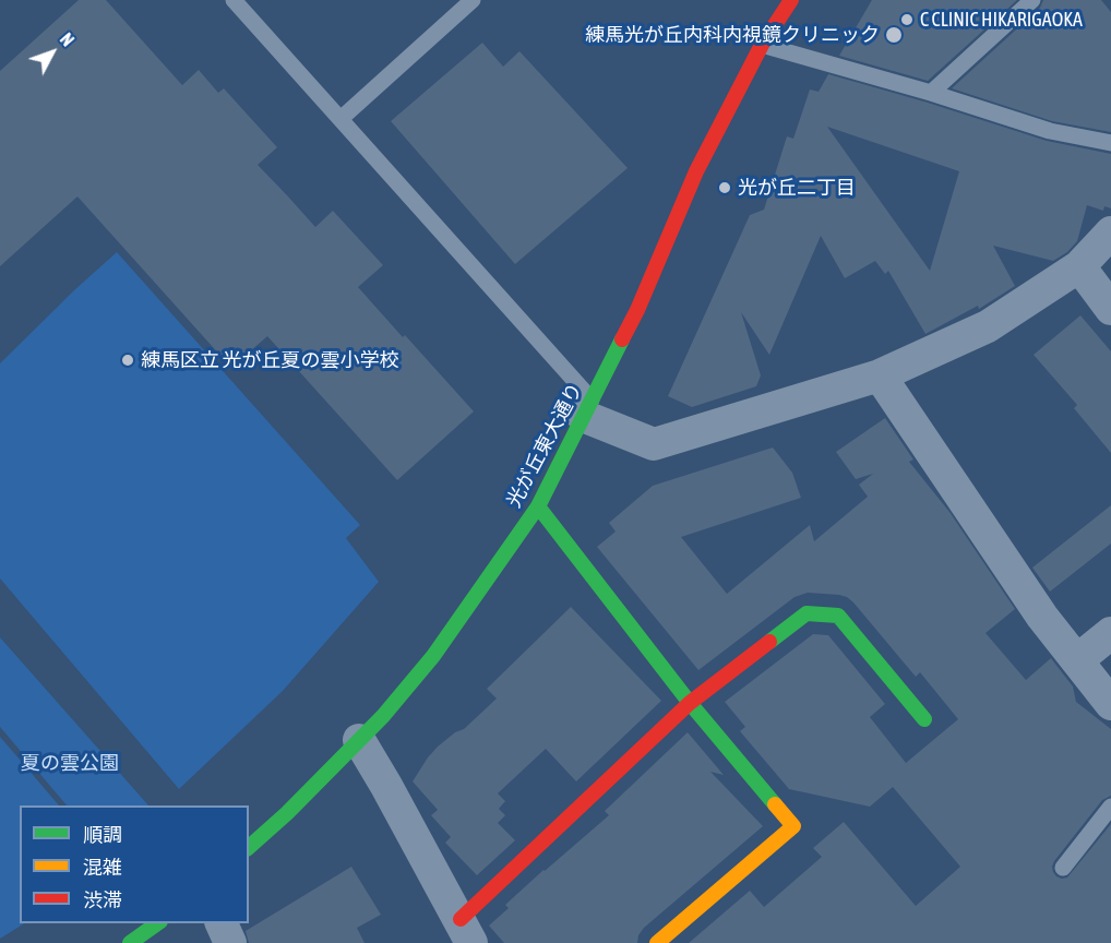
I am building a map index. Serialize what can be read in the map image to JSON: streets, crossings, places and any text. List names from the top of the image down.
{
  "streets": {
    "street": ["光が丘東大通り"]
  },
  "parks": ["夏の雲公園"],
  "places": [
    "C CLINIC HIKARIGAOKA",
    "練馬光が丘内科内視鏡クリニック",
    "光が丘二丁目",
    "練馬区立 光が丘夏の雲小学校"
  ],
  "legend": ["順調", "混雑", "渋滞"],
  "north": "top right"
}
